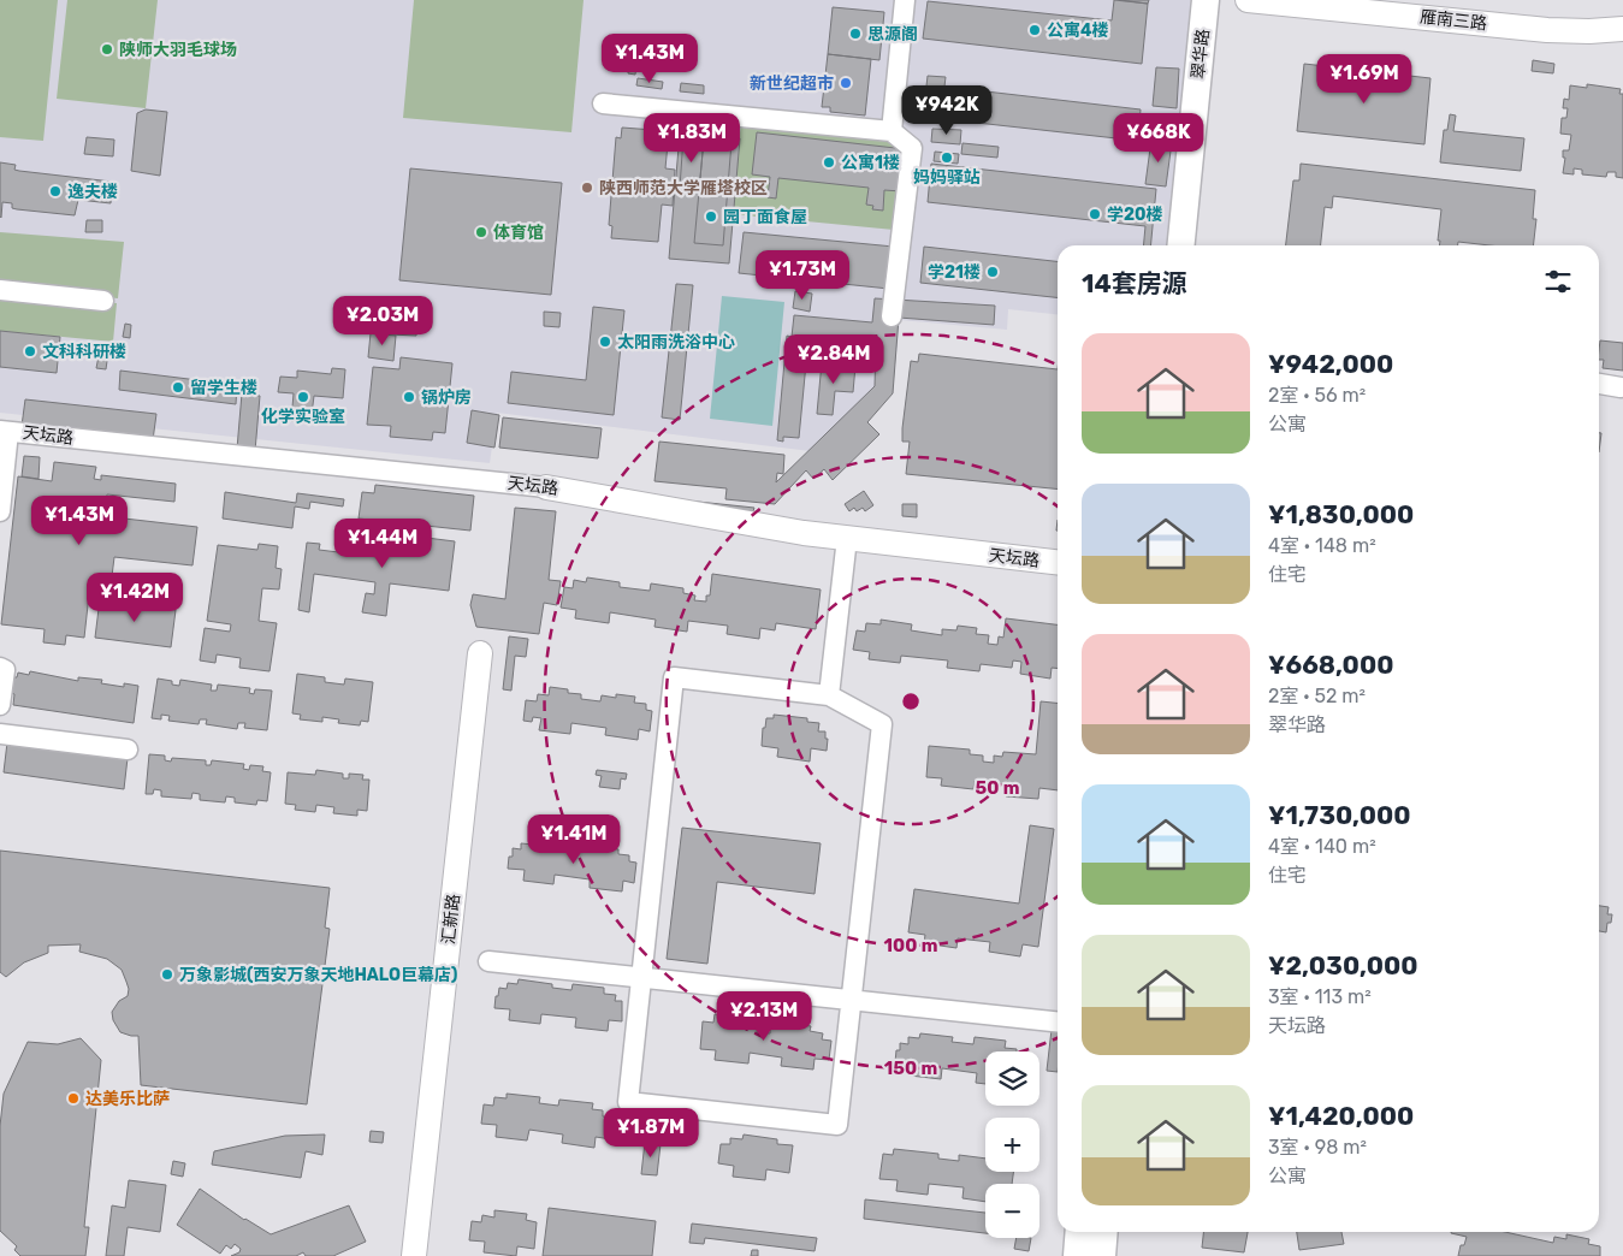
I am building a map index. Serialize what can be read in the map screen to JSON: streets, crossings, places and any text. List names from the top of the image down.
{
  "streets": {
    "main road": ["翠华路"],
    "street": ["雁南三路", "天坛路", "汇新路"]
  },
  "places": [
    "公寓4楼",
    "思源阁",
    "陕师大羽毛球场",
    "新世纪超市",
    "妈妈驿站",
    "公寓1楼",
    "陕西师范大学雁塔校区",
    "逸夫楼",
    "学20楼",
    "园丁面食屋",
    "体育馆",
    "学21楼",
    "太阳雨洗浴中心",
    "文科科研楼",
    "留学生楼",
    "化学实验室",
    "锅炉房",
    "万象影城(西安万象天地HALO巨幕店)",
    "达美乐比萨"
  ],
  "page": {
    "price": [
      "¥1.43M",
      "¥1.69M",
      "¥942K",
      "¥1.83M",
      "¥668K",
      "¥1.73M",
      "¥2.03M",
      "¥2.84M",
      "¥1.43M",
      "¥1.44M",
      "¥1.42M",
      "¥1.41M",
      "¥2.13M",
      "¥1.87M"
    ],
    "heading": "14套房源",
    "list": [
      {
        "name": "¥942,000",
        "note": "2室 · 56 m² · 公寓"
      },
      {
        "name": "¥1,830,000",
        "note": "4室 · 148 m² · 住宅"
      },
      {
        "name": "¥668,000",
        "note": "2室 · 52 m² · 翠华路"
      },
      {
        "name": "¥1,730,000",
        "note": "4室 · 140 m² · 住宅"
      },
      {
        "name": "¥2,030,000",
        "note": "3室 · 113 m² · 天坛路"
      },
      {
        "name": "¥1,420,000",
        "note": "3室 · 98 m² · 公寓"
      }
    ],
    "map_buttons": ["+", "−"]
  },
  "rings": ["50 m", "100 m", "150 m"]
}
